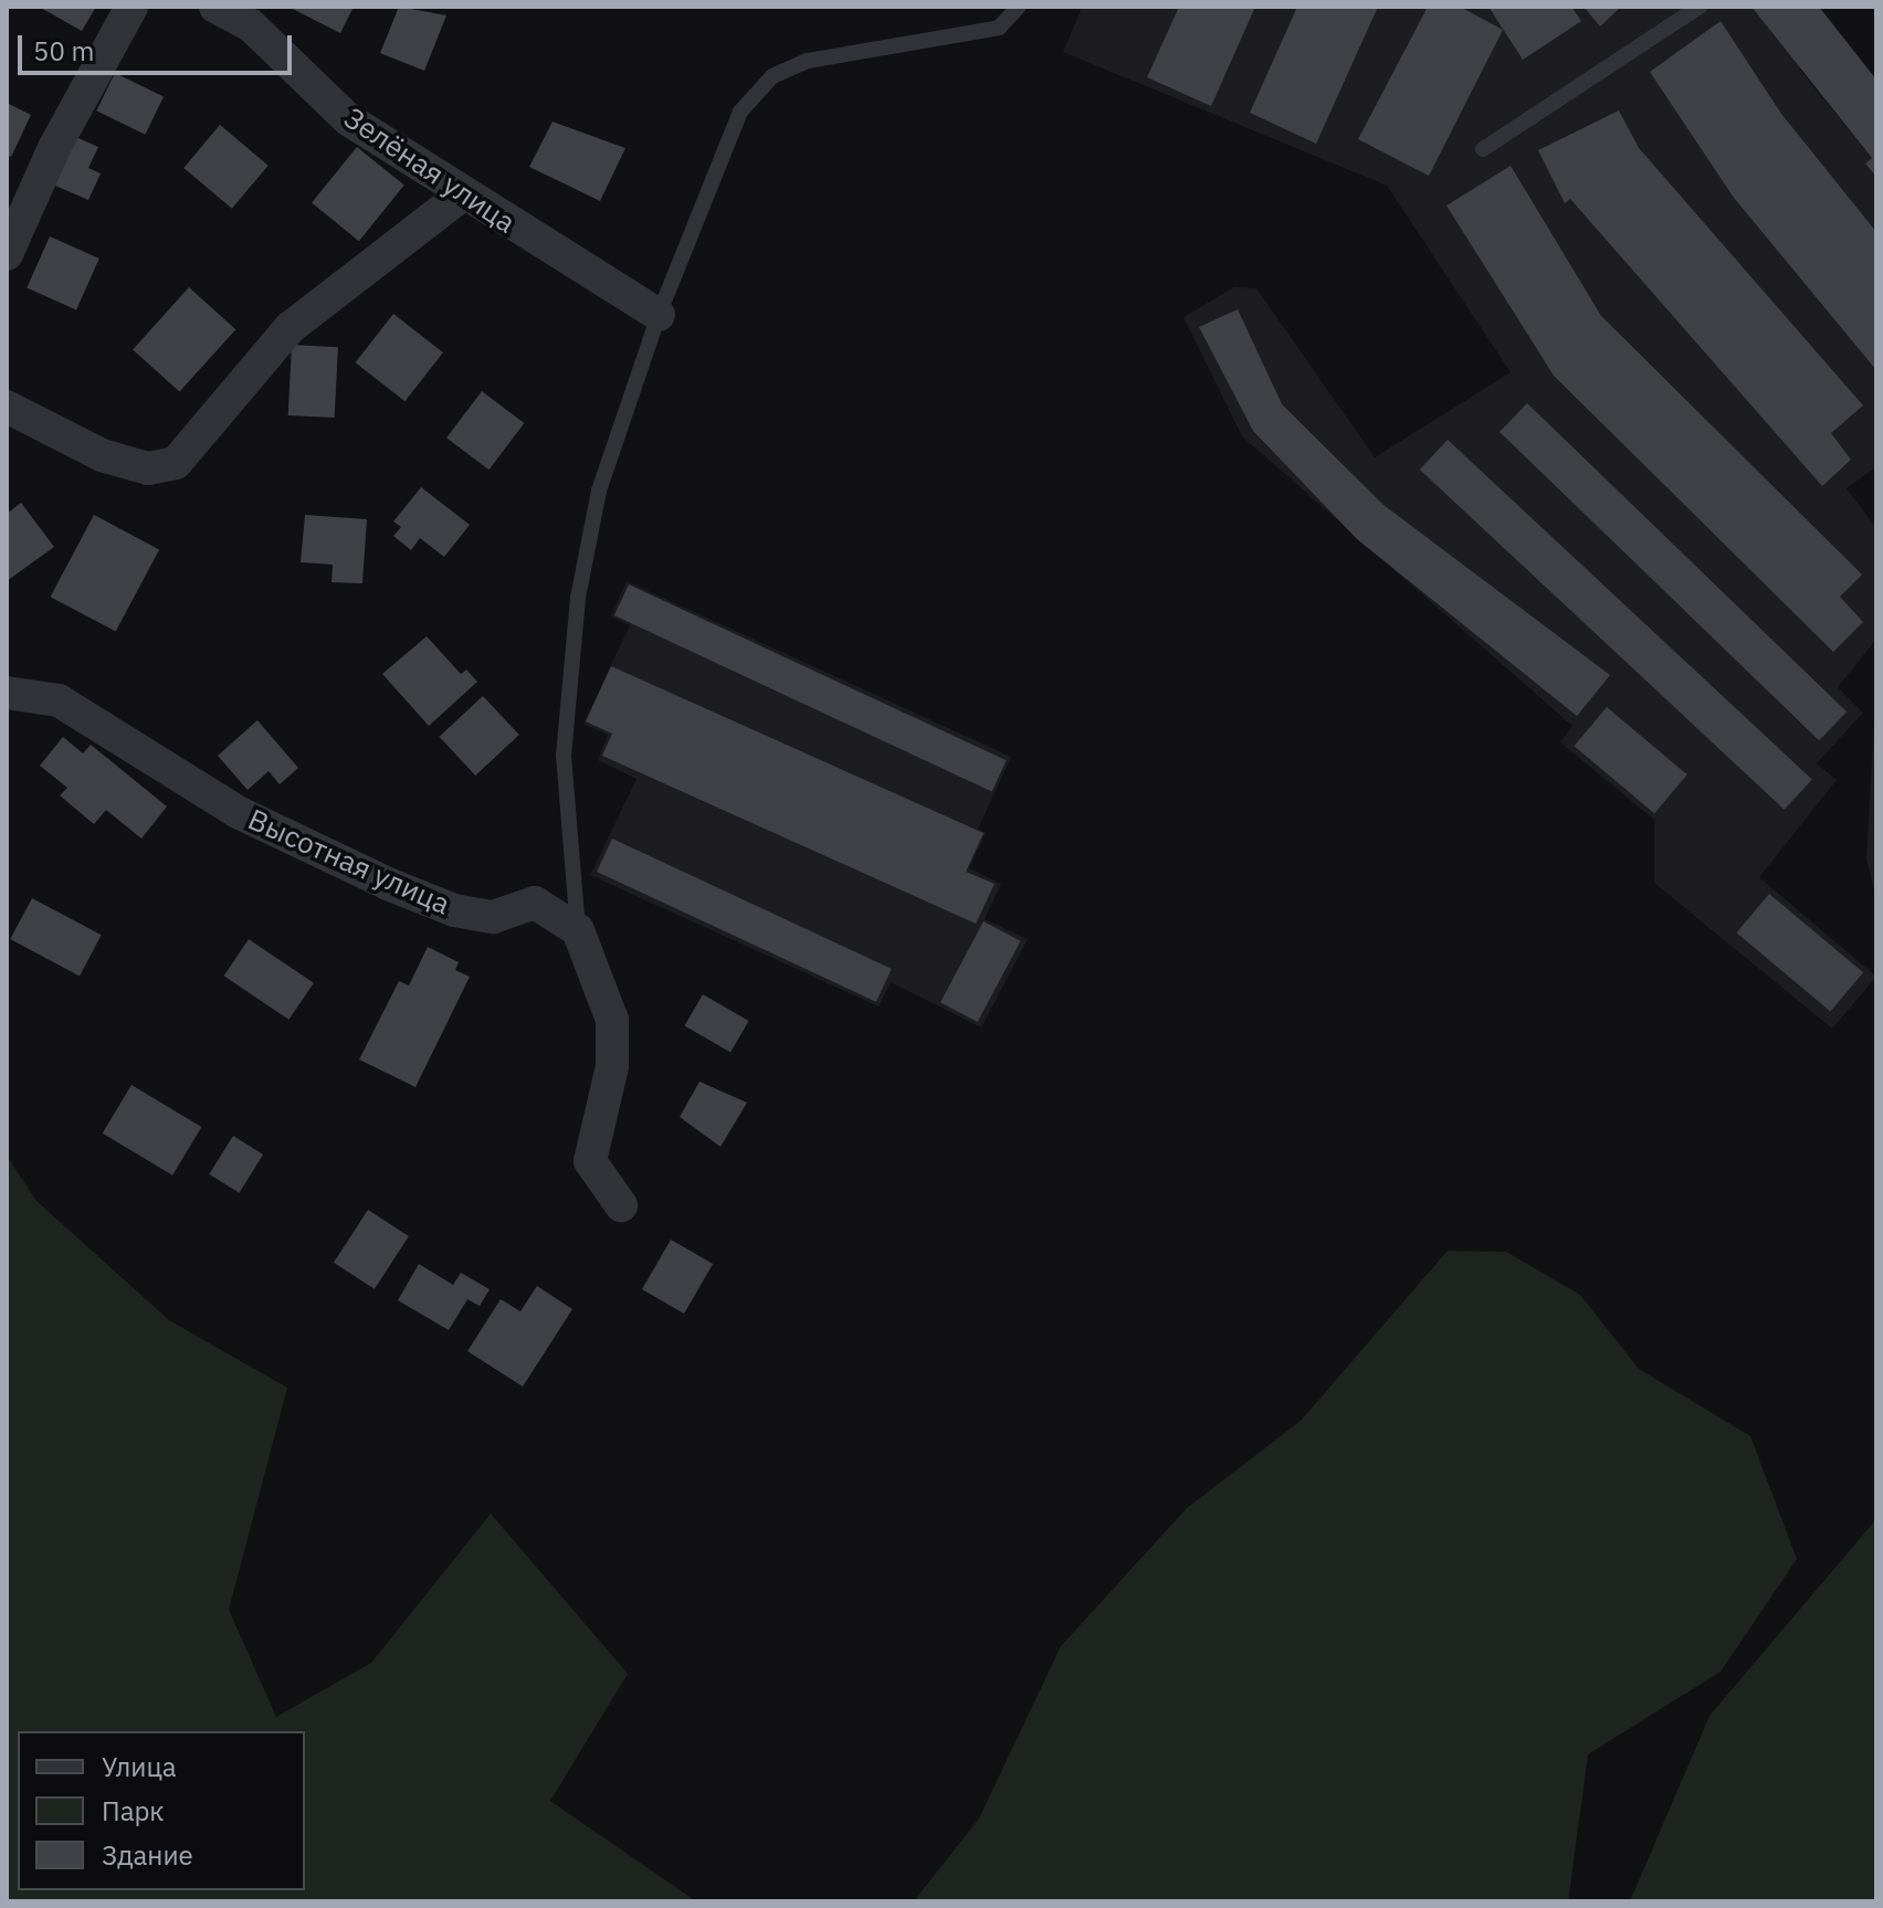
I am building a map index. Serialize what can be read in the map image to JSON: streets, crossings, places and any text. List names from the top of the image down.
{
  "streets": {
    "street": ["Зелёная улица", "Высотная улица"]
  },
  "legend": ["Улица", "Парк", "Здание"],
  "scale_bar": "50 m"
}
